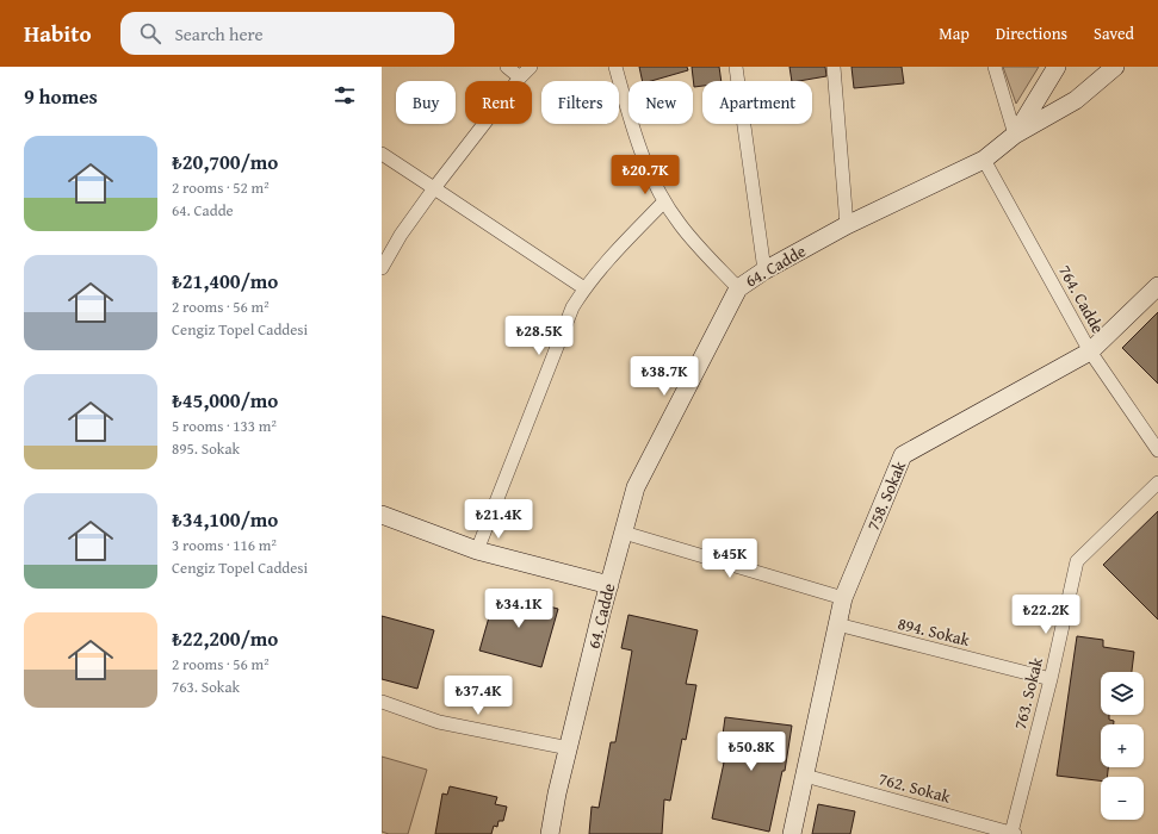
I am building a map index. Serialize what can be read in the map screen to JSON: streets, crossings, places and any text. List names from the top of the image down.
{
  "streets": {
    "main road": ["64. Cadde", "758. Sokak"],
    "street": [
      "764. Cadde",
      "894. Sokak",
      "763. Sokak",
      "762. Sokak"
    ]
  },
  "crossings": [
    ["64. Cadde", "764. Cadde"],
    ["764. Cadde", "758. Sokak"],
    ["758. Sokak", "894. Sokak"],
    ["758. Sokak", "762. Sokak"],
    ["894. Sokak", "763. Sokak"],
    ["763. Sokak", "762. Sokak"]
  ],
  "page": {
    "header": "Habito",
    "search": "Search here",
    "nav": ["Map", "Directions", "Saved"],
    "heading": "9 homes",
    "chip": [
      "Buy",
      "Rent",
      "Filters",
      "New",
      "Apartment"
    ],
    "list": [
      {
        "name": "₺20,700/mo",
        "note": "2 rooms · 52 m² · 64. Cadde"
      },
      {
        "name": "₺21,400/mo",
        "note": "2 rooms · 56 m² · Cengiz Topel Caddesi"
      },
      {
        "name": "₺45,000/mo",
        "note": "5 rooms · 133 m² · 895. Sokak"
      },
      {
        "name": "₺34,100/mo",
        "note": "3 rooms · 116 m² · Cengiz Topel Caddesi"
      },
      {
        "name": "₺22,200/mo",
        "note": "2 rooms · 56 m² · 763. Sokak"
      }
    ],
    "price": [
      "₺20.7K",
      "₺28.5K",
      "₺38.7K",
      "₺21.4K",
      "₺45K",
      "₺34.1K",
      "₺22.2K",
      "₺37.4K",
      "₺50.8K"
    ],
    "map_buttons": ["+", "−"]
  }
}
